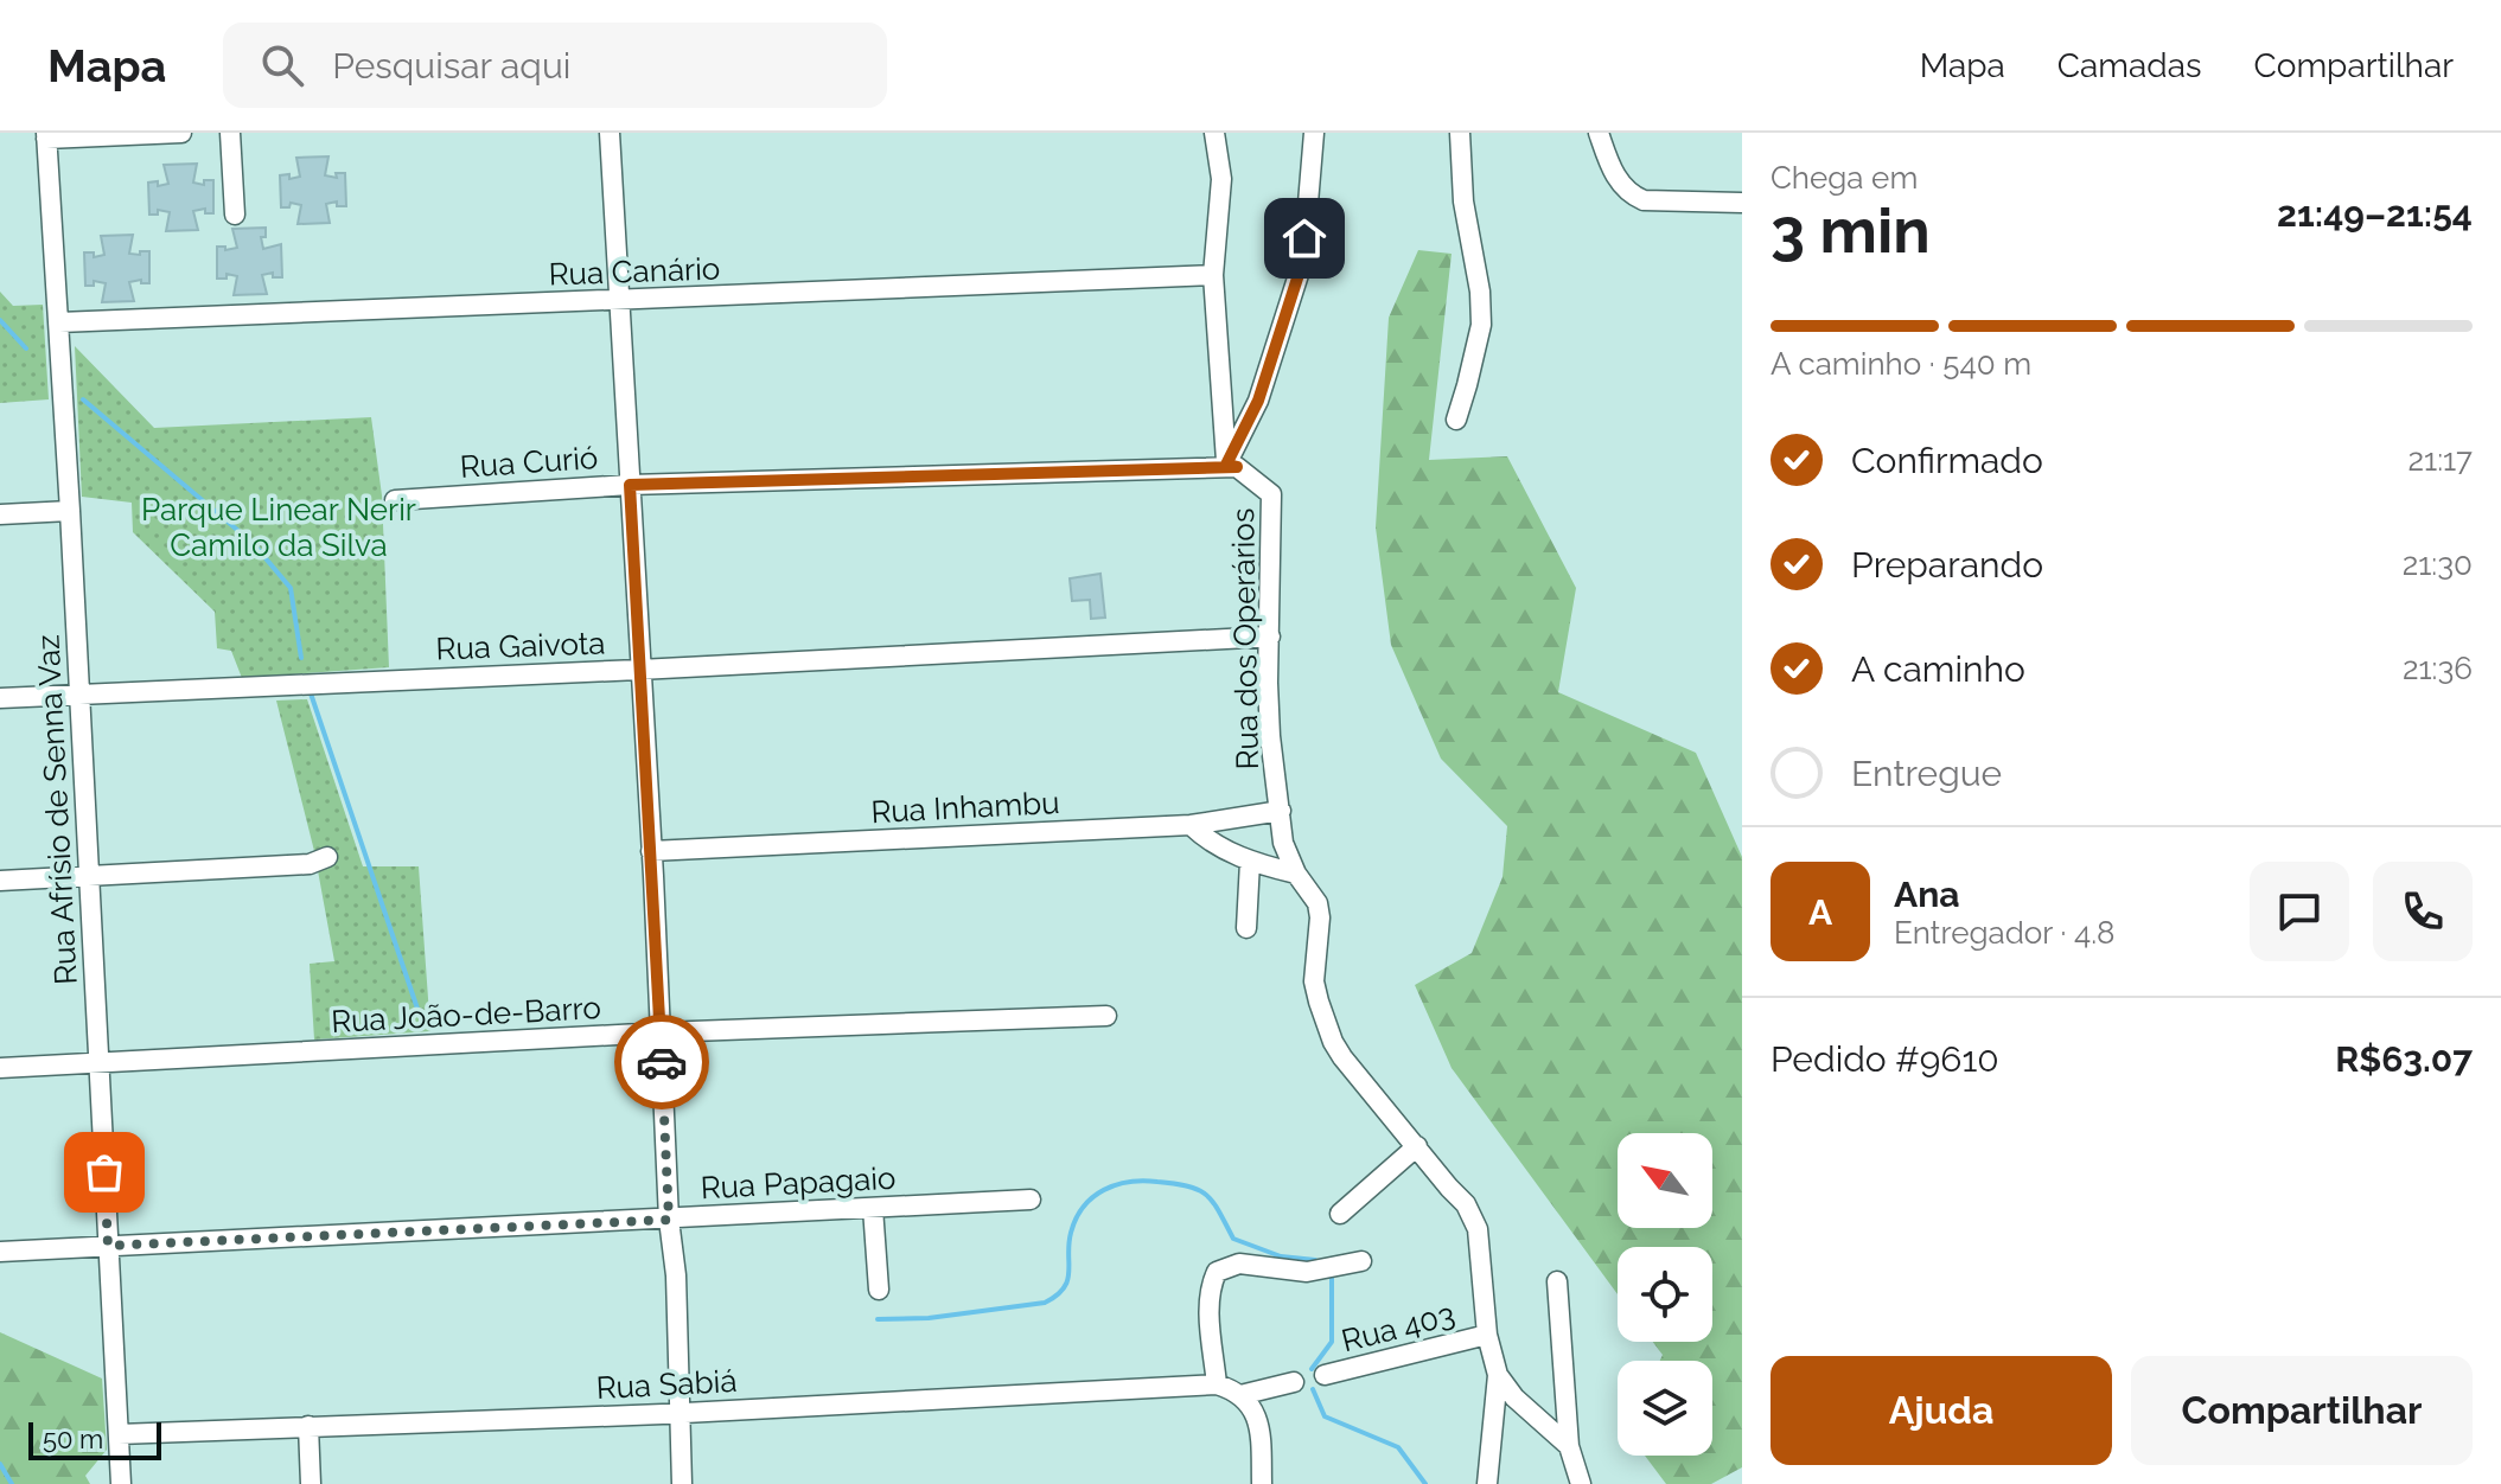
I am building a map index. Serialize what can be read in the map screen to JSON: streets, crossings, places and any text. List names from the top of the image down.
{
  "streets": {
    "street": [
      "Rua Canário",
      "Rua Curió",
      "Rua dos Operários",
      "Rua Gaivota",
      "Rua Inhambu",
      "Rua Afrísio de Senna Vaz",
      "Rua João-de-Barro",
      "Rua Papagaio",
      "Rua 403",
      "Rua Sabiá"
    ]
  },
  "crossings": [
    ["Rua Canário", "Rua Afrísio de Senna Vaz"],
    ["Rua Curió", "Rua dos Operários"],
    ["Rua dos Operários", "Rua Gaivota"],
    ["Rua dos Operários", "Rua Inhambu"],
    ["Rua dos Operários", "Rua 403"],
    ["Rua Gaivota", "Rua Afrísio de Senna Vaz"],
    ["Rua Afrísio de Senna Vaz", "Rua João-de-Barro"],
    ["Rua Afrísio de Senna Vaz", "Rua Papagaio"],
    ["Rua Afrísio de Senna Vaz", "Rua Sabiá"]
  ],
  "parks": ["Parque Linear Nerir Camilo da Silva"],
  "scale_bar": "50 m",
  "north": "top left",
  "page": {
    "header": "Mapa",
    "search": "Pesquisar aqui",
    "nav": ["Mapa", "Camadas", "Compartilhar"],
    "heading": ["3 min", "Chega em", "21:49–21:54"],
    "panel": [
      "Ana",
      "Entregador · 4.8",
      "Pedido #9610",
      "R$63.07"
    ],
    "bar": "A caminho · 540 m",
    "list": [
      ["Confirmado", "21:17"],
      ["Preparando", "21:30"],
      ["A caminho", "21:36"],
      "Entregue"
    ],
    "round": "A",
    "buttons": ["Ajuda", "Compartilhar"],
    "scale": "50 m"
  }
}
